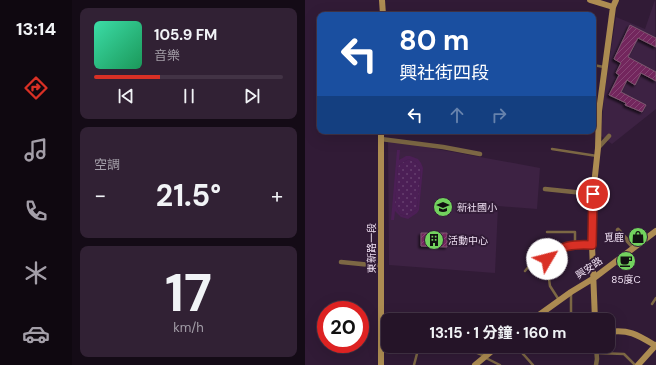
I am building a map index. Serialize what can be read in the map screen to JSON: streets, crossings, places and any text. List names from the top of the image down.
{
  "streets": {
    "street": ["東新路一段", "興安路"]
  },
  "places": {
    "school or university": ["新社國小"],
    "shop": ["覓鹿"],
    "building": ["活動中心"],
    "cafe": ["85度C"]
  },
  "page": {
    "tabs": "13:14",
    "turn": ["80 m", "興社街四段"],
    "song": ["105.9 FM", "音樂"],
    "tile": [
      "空調",
      ["17", "km/h"]
    ],
    "heat": ["−", "21.5°", "+"],
    "limit": "20",
    "trip": "13:15 · 1 分鐘 · 160 m"
  }
}
